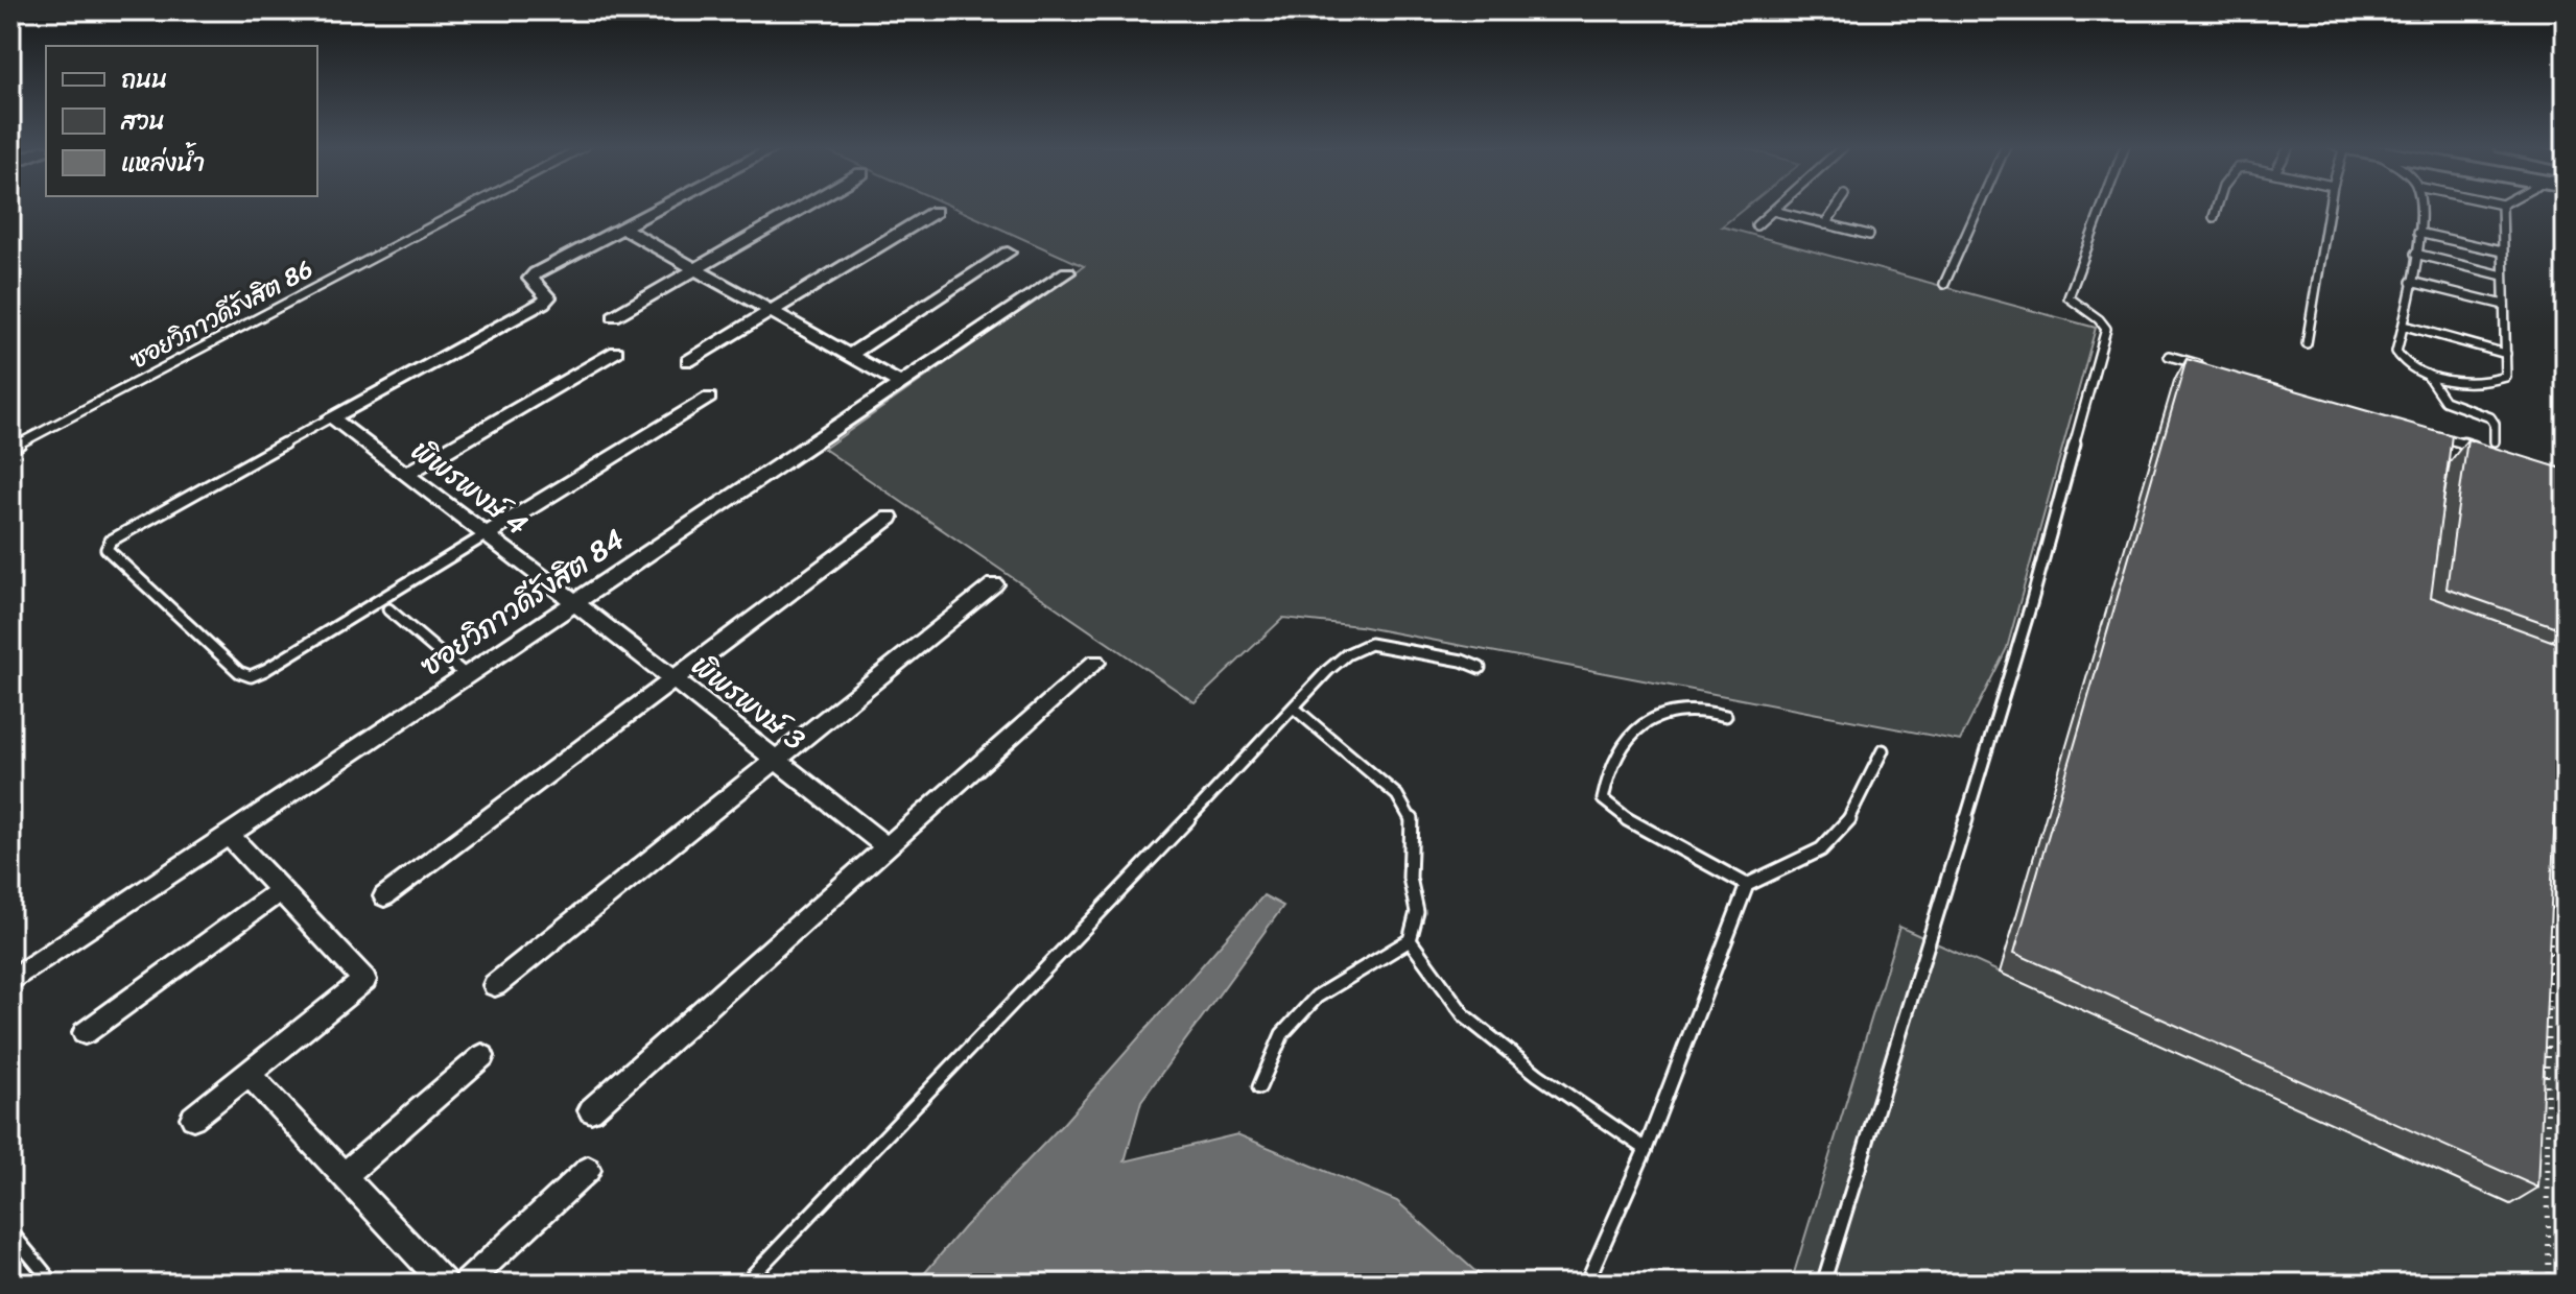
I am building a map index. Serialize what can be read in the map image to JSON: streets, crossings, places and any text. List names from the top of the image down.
{
  "streets": {
    "street": ["พิพรพงษ์ 4", "ซอยวิภาวดีรังสิต 84", "พิพรพงษ์ 3"],
    "lane": ["ซอยวิภาวดีรังสิต 86"]
  },
  "crossings": [
    ["พิพรพงษ์ 4", "ซอยวิภาวดีรังสิต 84"],
    ["พิพรพงษ์ 4", "พิพรพงษ์ 3"],
    ["ซอยวิภาวดีรังสิต 84", "พิพรพงษ์ 3"]
  ],
  "legend": ["ถนน", "สวน", "แหล่งน้ำ"]
}
